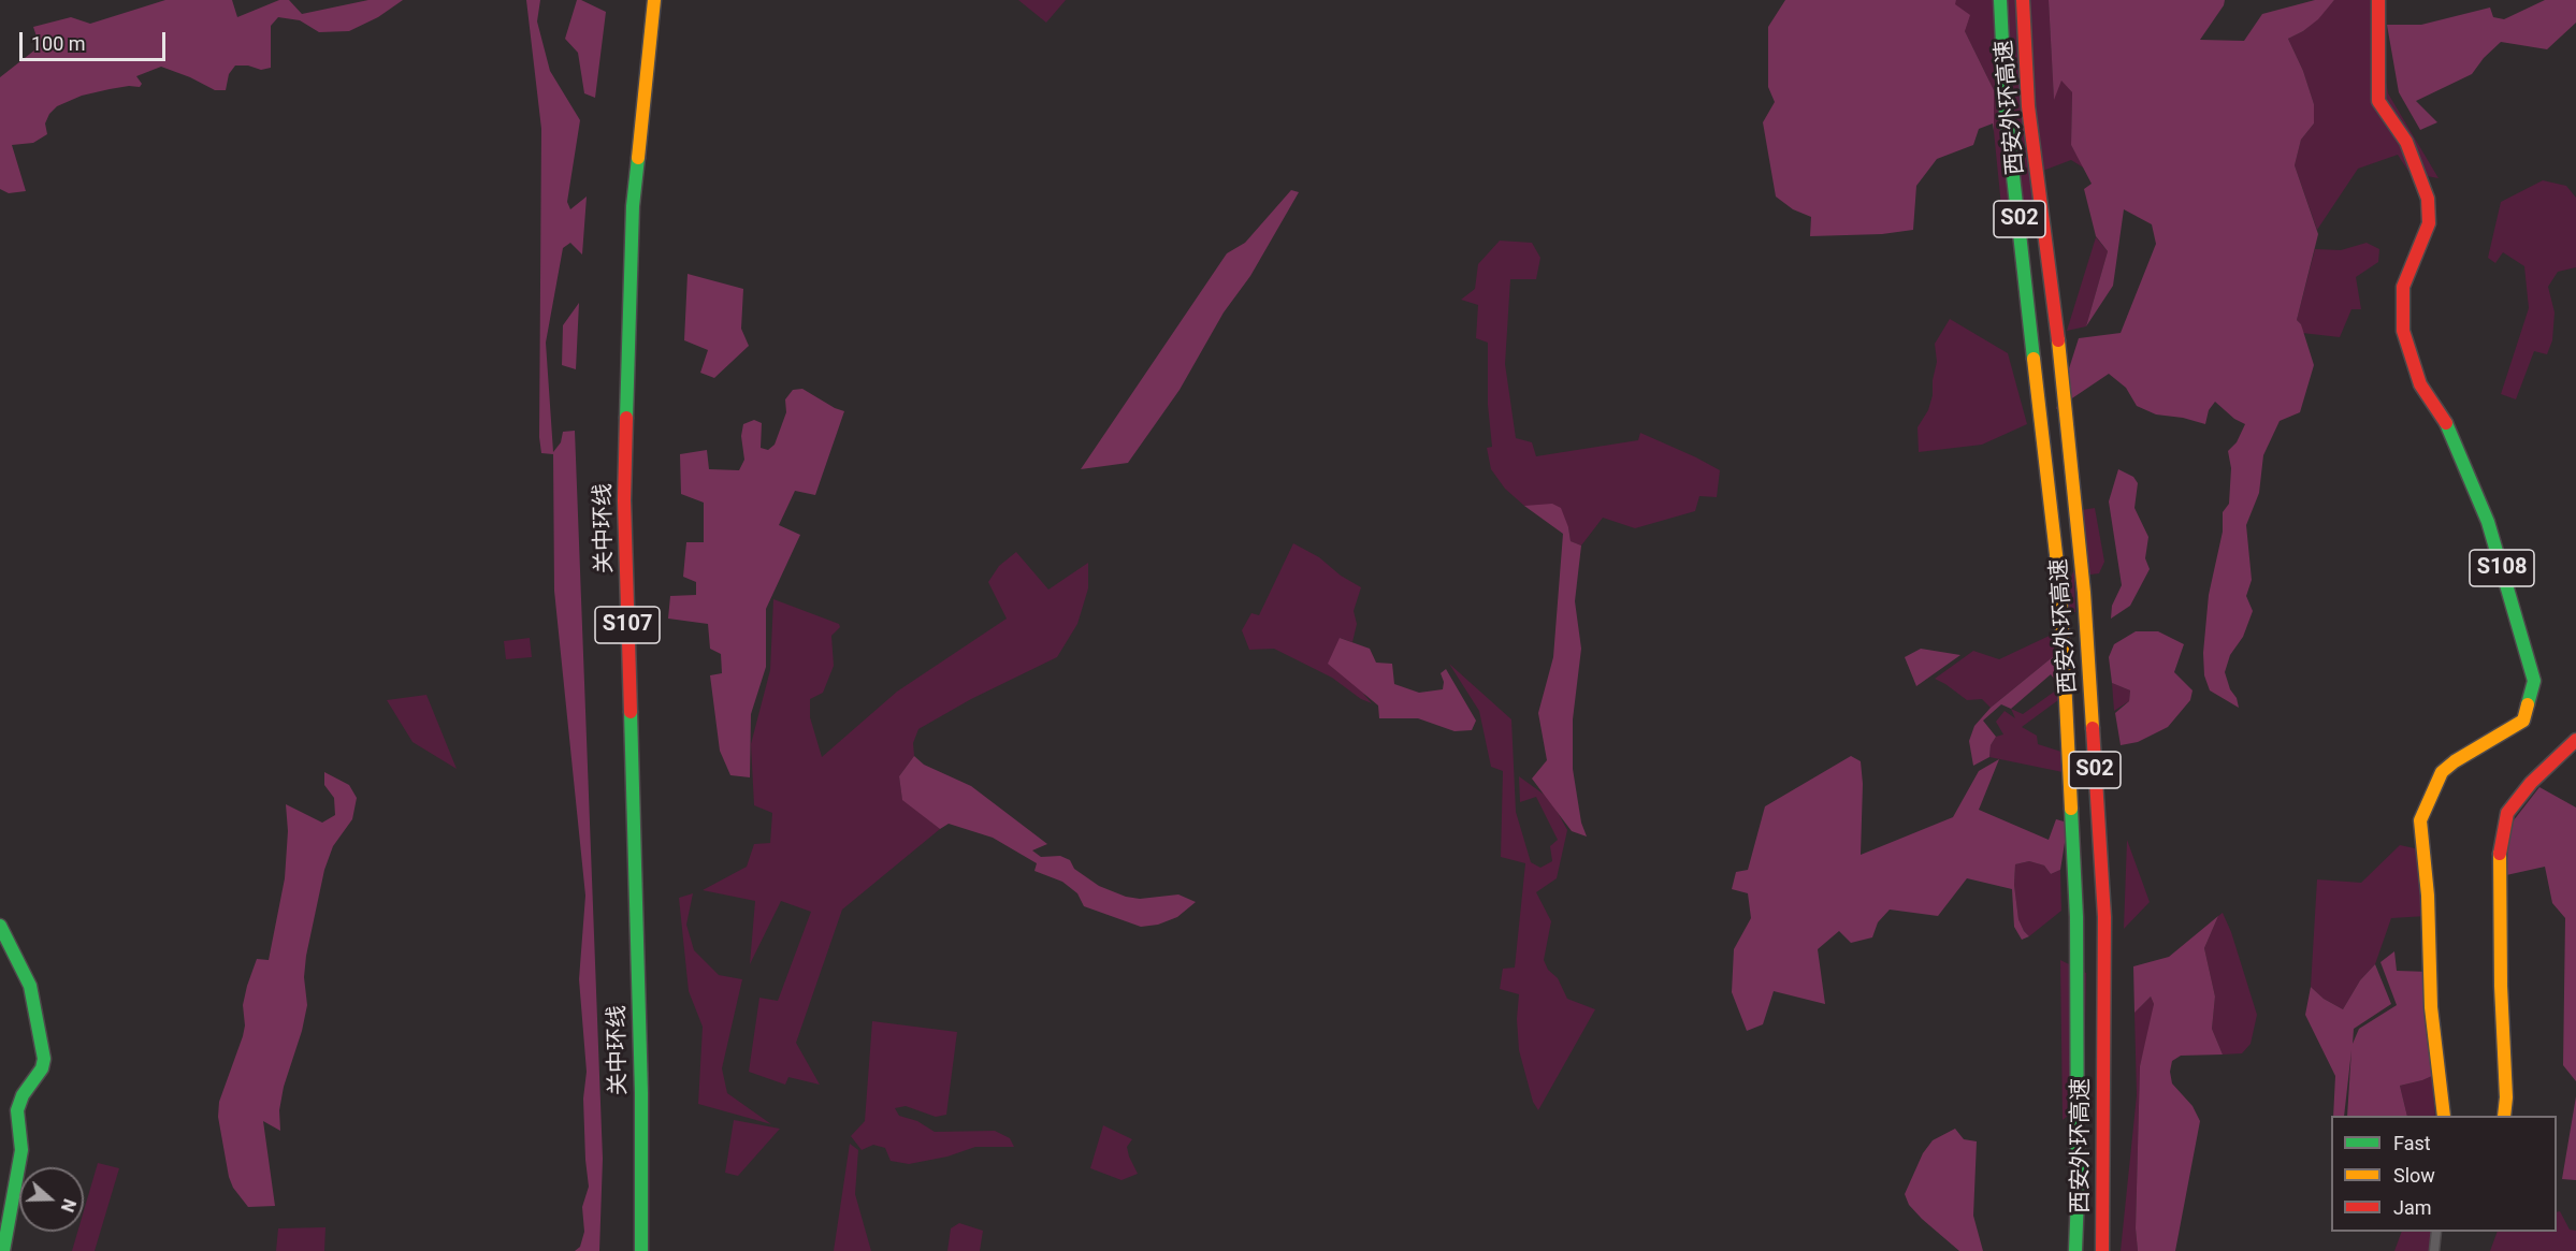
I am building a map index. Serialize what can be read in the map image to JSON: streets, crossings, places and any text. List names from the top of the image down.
{
  "streets": {
    "main road": [
      "西安外环高速",
      "S02",
      "关中环线",
      "S108",
      "S107"
    ]
  },
  "legend": ["Fast", "Slow", "Jam"],
  "scale_bar": "100 m",
  "north": "right"
}
